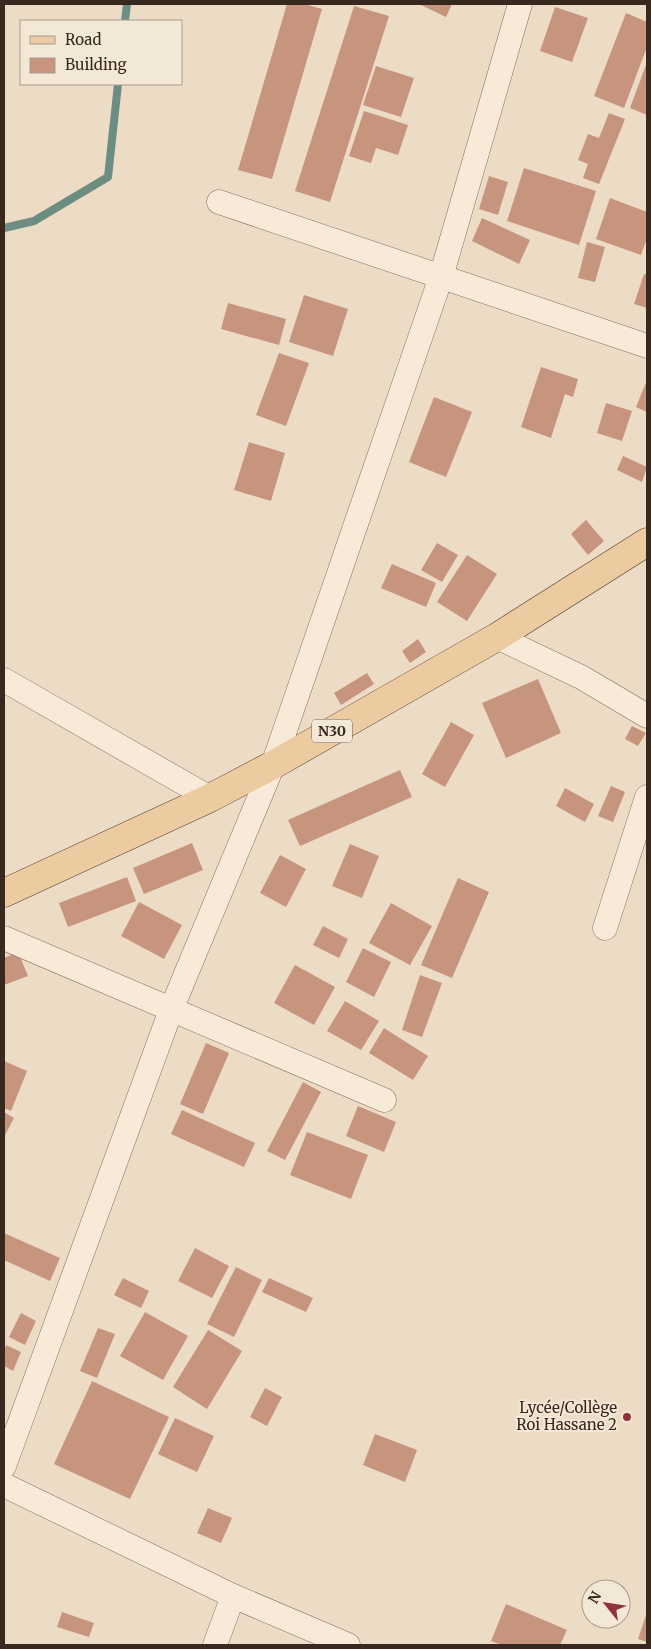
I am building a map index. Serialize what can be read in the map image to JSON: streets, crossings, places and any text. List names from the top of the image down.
{
  "streets": {
    "main road": ["N30"]
  },
  "places": ["Lycée/Collège Roi Hassane 2"],
  "legend": ["Road", "Building"],
  "north": "top left"
}
